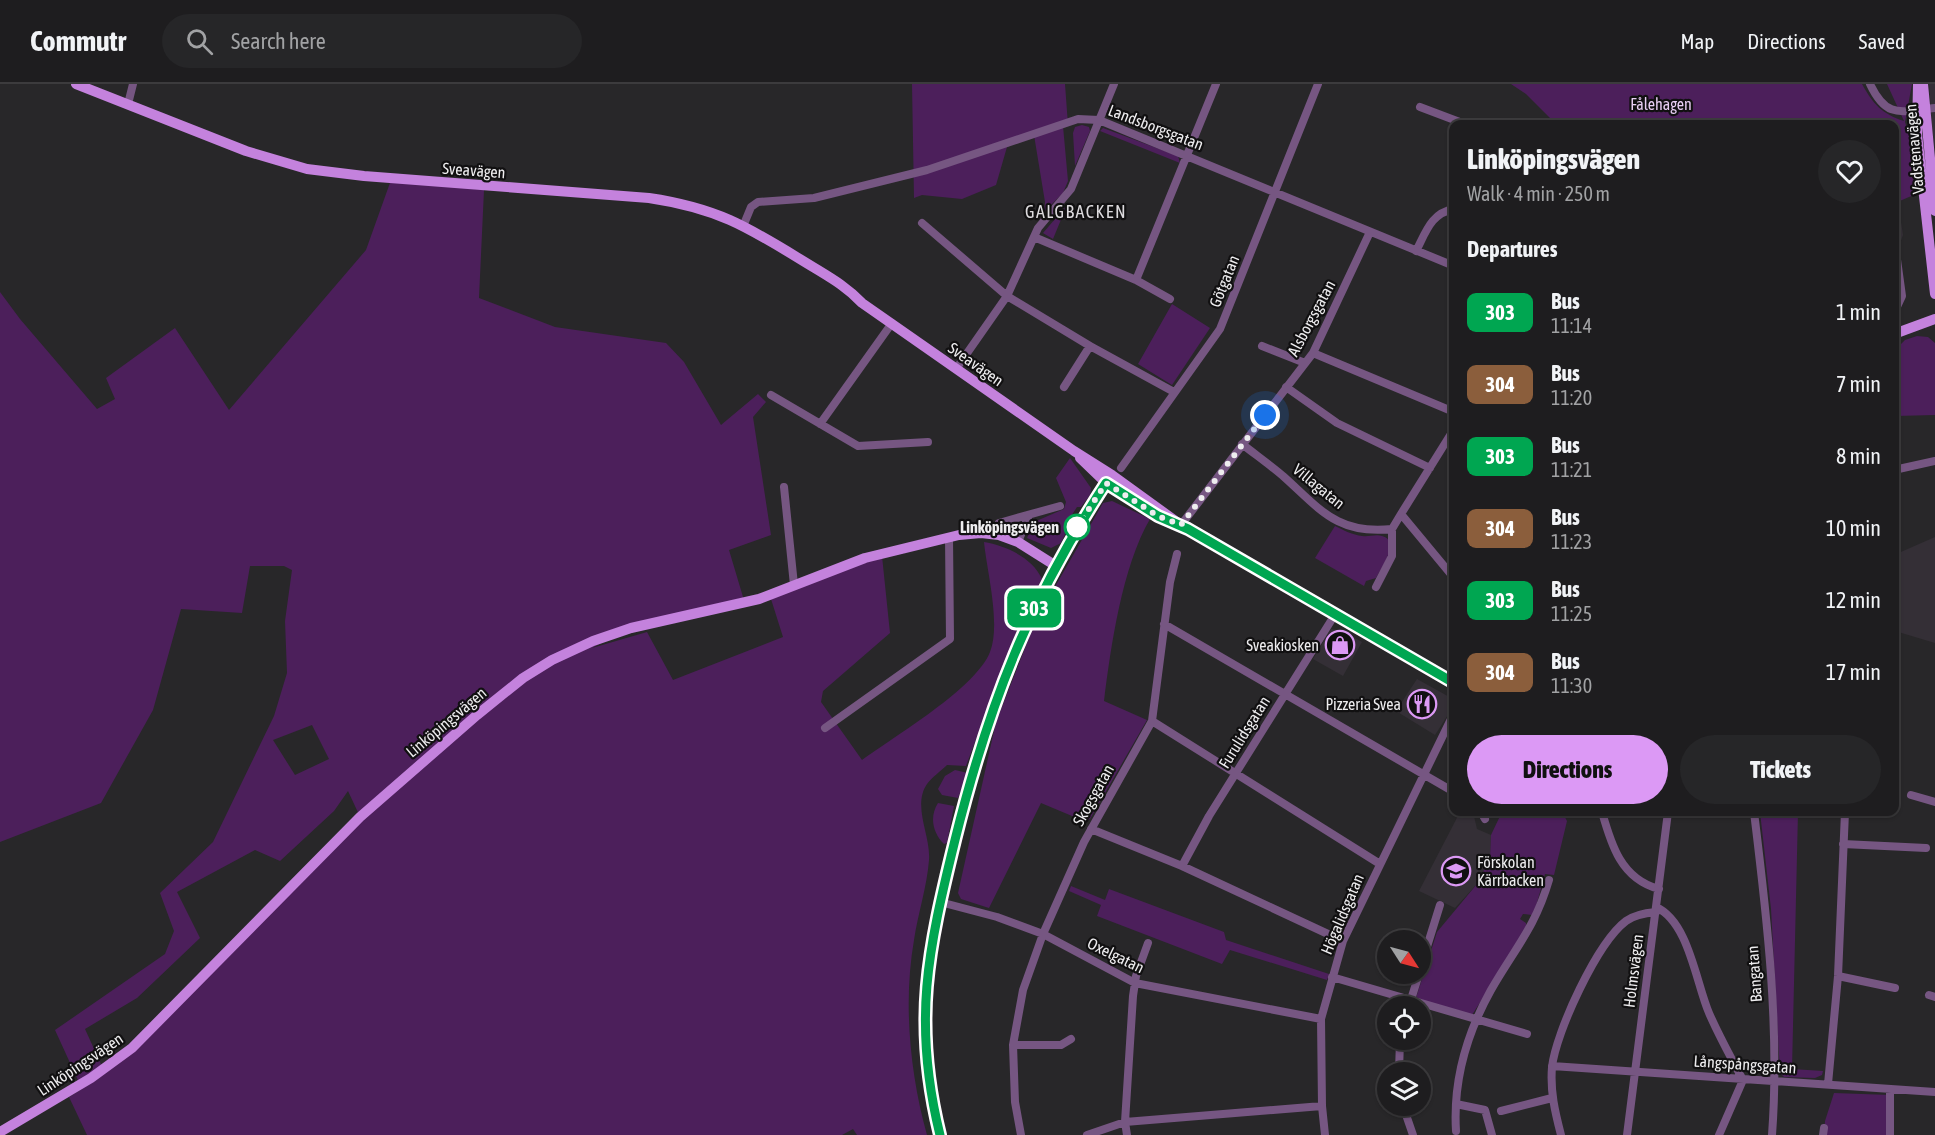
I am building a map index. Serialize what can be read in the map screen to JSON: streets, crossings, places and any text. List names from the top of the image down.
{
  "streets": {
    "main road": ["Vadstenavägen", "Sveavägen", "Linköpingsvägen"],
    "street": [
      "Landsborgsgatan",
      "Götgatan",
      "Alsborgsgatan",
      "Villagatan",
      "Furulidsgatan",
      "Skogsgatan",
      "Högalidsgatan",
      "Oxelgatan",
      "Holmsvägen",
      "Bangatan",
      "Långspångsgatan"
    ]
  },
  "crossings": [
    ["Landsborgsgatan", "Sveavägen"],
    ["Landsborgsgatan", "Götgatan"],
    ["Landsborgsgatan", "Alsborgsgatan"],
    ["Sveavägen", "Götgatan"],
    ["Sveavägen", "Alsborgsgatan"],
    ["Sveavägen", "Furulidsgatan"],
    ["Alsborgsgatan", "Villagatan"],
    ["Skogsgatan", "Oxelgatan"],
    ["Högalidsgatan", "Oxelgatan"],
    ["Holmsvägen", "Långspångsgatan"],
    ["Bangatan", "Långspångsgatan"]
  ],
  "districts": ["GALGBACKEN"],
  "parks": ["Fålehagen"],
  "places": {
    "other": ["Linköpingsvägen"],
    "shop": ["Sveakiosken"],
    "restaurant": ["Pizzeria Svea"],
    "school or university": ["Förskolan Kärrbacken"]
  },
  "lines": ["bus line 303"],
  "north": "bottom right",
  "page": {
    "header": "Commutr",
    "search": "Search here",
    "nav": ["Map", "Directions", "Saved"],
    "on_map": "303",
    "heading": [
      ["Linköpingsvägen", "Walk · 4 min · 250 m"],
      "Departures"
    ],
    "list": [
      {
        "mark": "303",
        "name": "Bus",
        "note": "11:14",
        "value": "1 min"
      },
      {
        "mark": "304",
        "name": "Bus",
        "note": "11:20",
        "value": "7 min"
      },
      {
        "mark": "303",
        "name": "Bus",
        "note": "11:21",
        "value": "8 min"
      },
      {
        "mark": "304",
        "name": "Bus",
        "note": "11:23",
        "value": "10 min"
      },
      {
        "mark": "303",
        "name": "Bus",
        "note": "11:25",
        "value": "12 min"
      },
      {
        "mark": "304",
        "name": "Bus",
        "note": "11:30",
        "value": "17 min"
      }
    ],
    "buttons": ["Directions", "Tickets"]
  }
}
